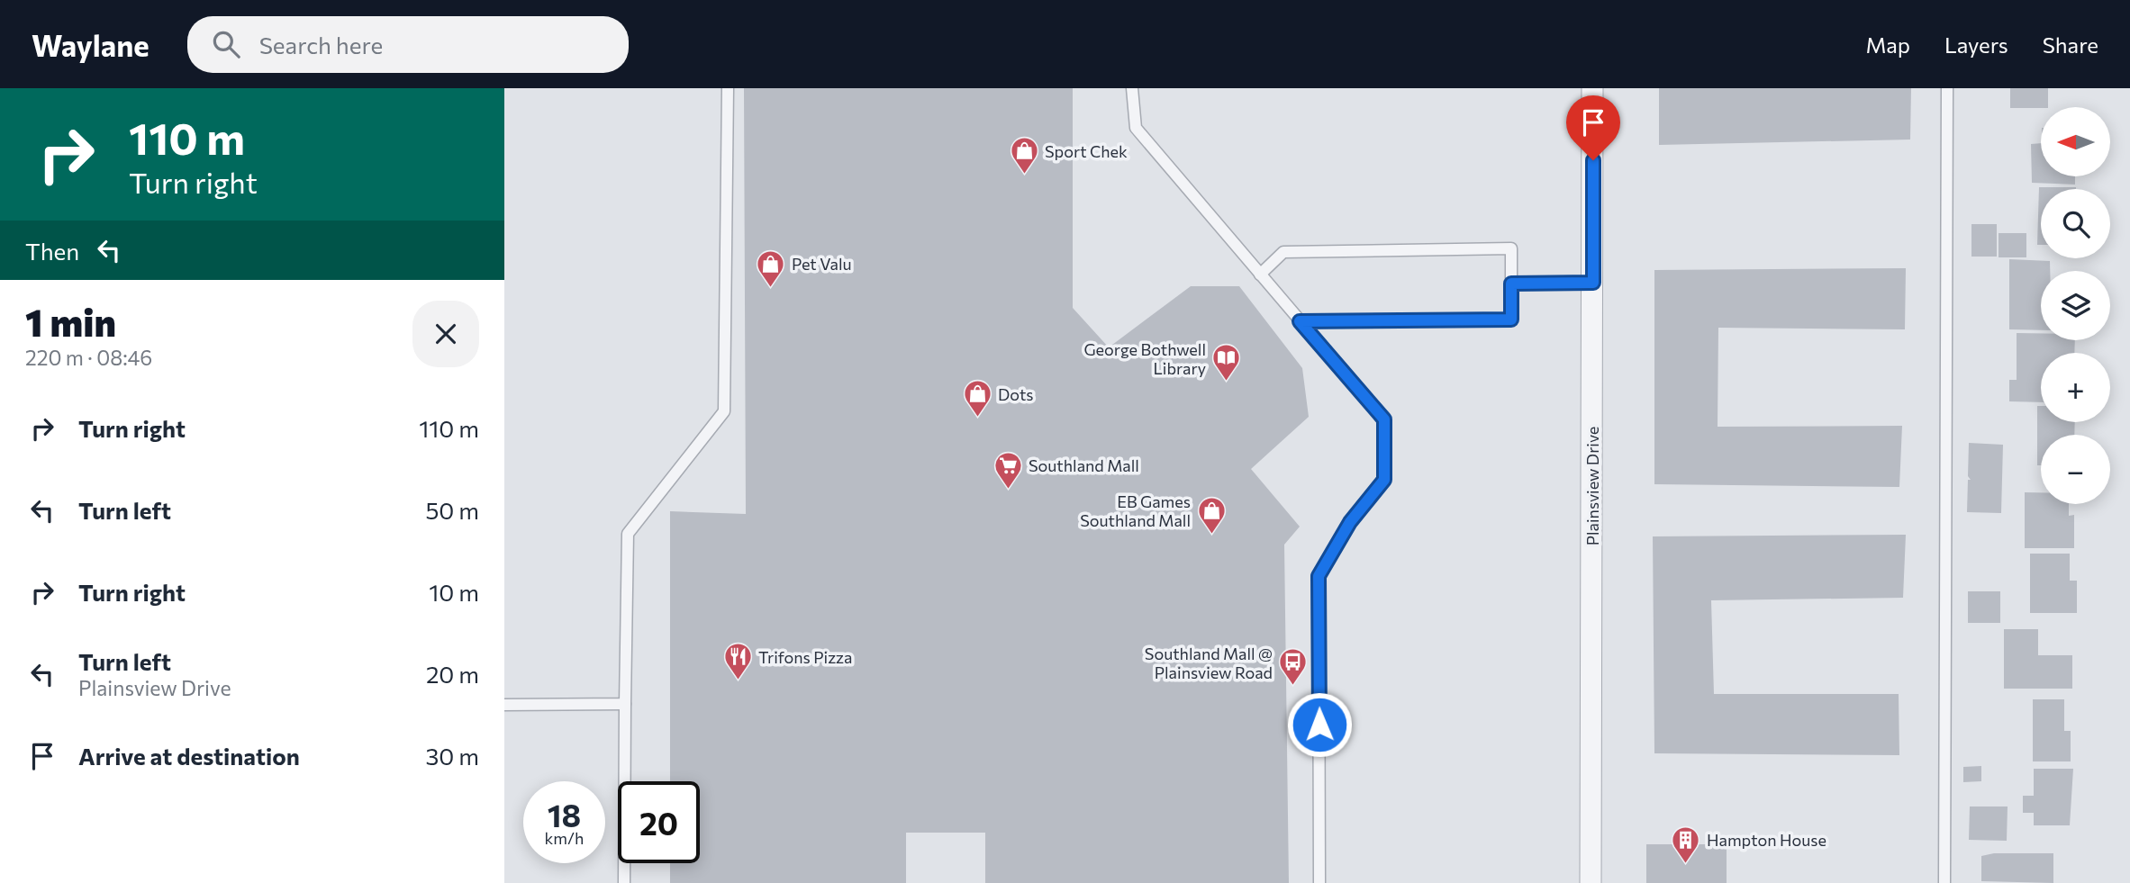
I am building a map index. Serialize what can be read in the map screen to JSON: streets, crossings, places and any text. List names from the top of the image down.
{
  "streets": {
    "street": ["Plainsview Drive"]
  },
  "places": {
    "shop": [
      "Sport Chek",
      "Pet Valu",
      "Dots",
      "EB Games Southland Mall"
    ],
    "library": ["George Bothwell Library"],
    "supermarket": ["Southland Mall"],
    "restaurant": ["Trifons Pizza"],
    "bus stop": ["Southland Mall @ Plainsview Road"],
    "building": ["Hampton House"]
  },
  "north": "left",
  "page": {
    "header": "Waylane",
    "search": "Search here",
    "nav": ["Map", "Layers", "Share"],
    "turn": ["110 m", "Turn right"],
    "map_buttons": ["+", "−"],
    "then": "Then",
    "heading": ["1 min", "220 m · 08:46"],
    "list": [
      {
        "name": "Turn right",
        "value": "110 m"
      },
      {
        "name": "Turn left",
        "value": "50 m"
      },
      {
        "name": "Turn right",
        "value": "10 m"
      },
      {
        "name": "Turn left",
        "note": "Plainsview Drive",
        "value": "20 m"
      },
      {
        "name": "Arrive at destination",
        "value": "30 m"
      }
    ],
    "speed": "18 km/h",
    "limit": "20"
  }
}
